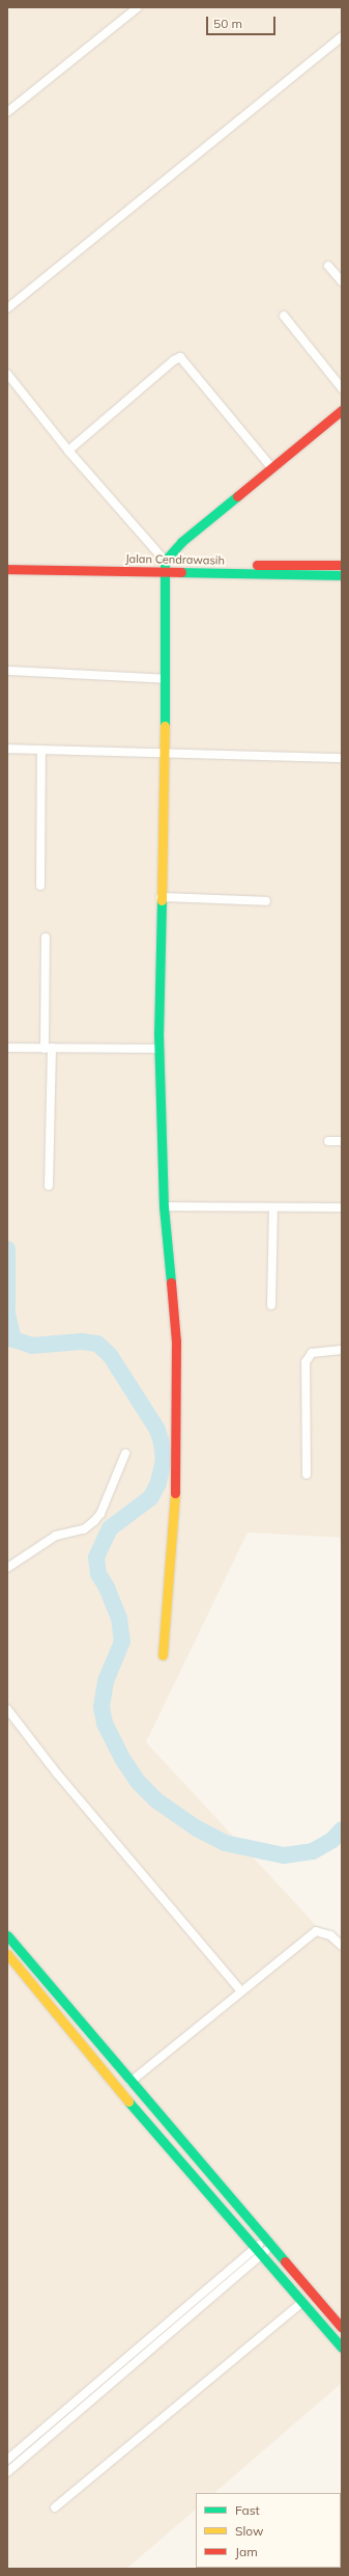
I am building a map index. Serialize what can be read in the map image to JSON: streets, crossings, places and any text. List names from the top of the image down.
{
  "streets": {
    "street": ["Jalan Cendrawasih"]
  },
  "legend": ["Fast", "Slow", "Jam"],
  "scale_bar": "50 m"
}
